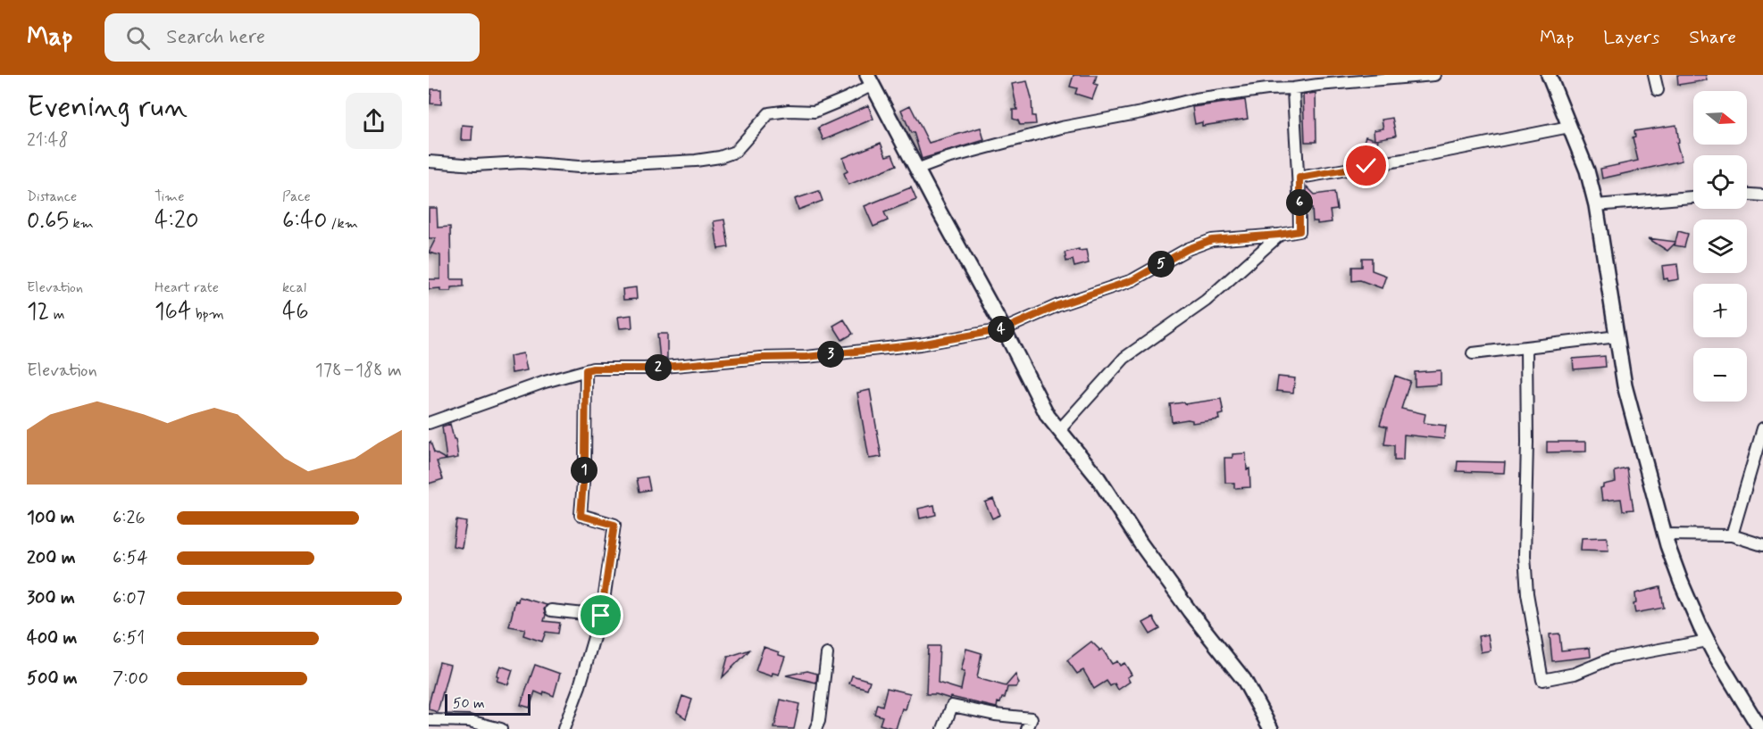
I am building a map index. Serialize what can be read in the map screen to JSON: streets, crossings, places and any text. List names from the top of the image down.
{
  "scale_bar": "50 m",
  "north": "right",
  "page": {
    "header": "Map",
    "search": "Search here",
    "nav": ["Map", "Layers", "Share"],
    "heading": ["Evening run", "21:48"],
    "map_buttons": ["+", "−"],
    "stats": [
      ["Distance", "0.65 km"],
      ["Time", "4:20"],
      ["Pace", "6:40 /km"],
      ["Elevation", "12 m"],
      ["Heart rate", "164 bpm"],
      ["kcal", "46"]
    ],
    "pins": [
      "6",
      "5",
      "4",
      "3",
      "2",
      "1"
    ],
    "chart": ["Elevation", "178–188 m"],
    "list": [
      {
        "name": "100 m",
        "note": "6:26"
      },
      {
        "name": "200 m",
        "note": "6:54"
      },
      {
        "name": "300 m",
        "note": "6:07"
      },
      {
        "name": "400 m",
        "note": "6:51"
      },
      {
        "name": "500 m",
        "note": "7:00"
      }
    ],
    "scale": "50 m"
  }
}
